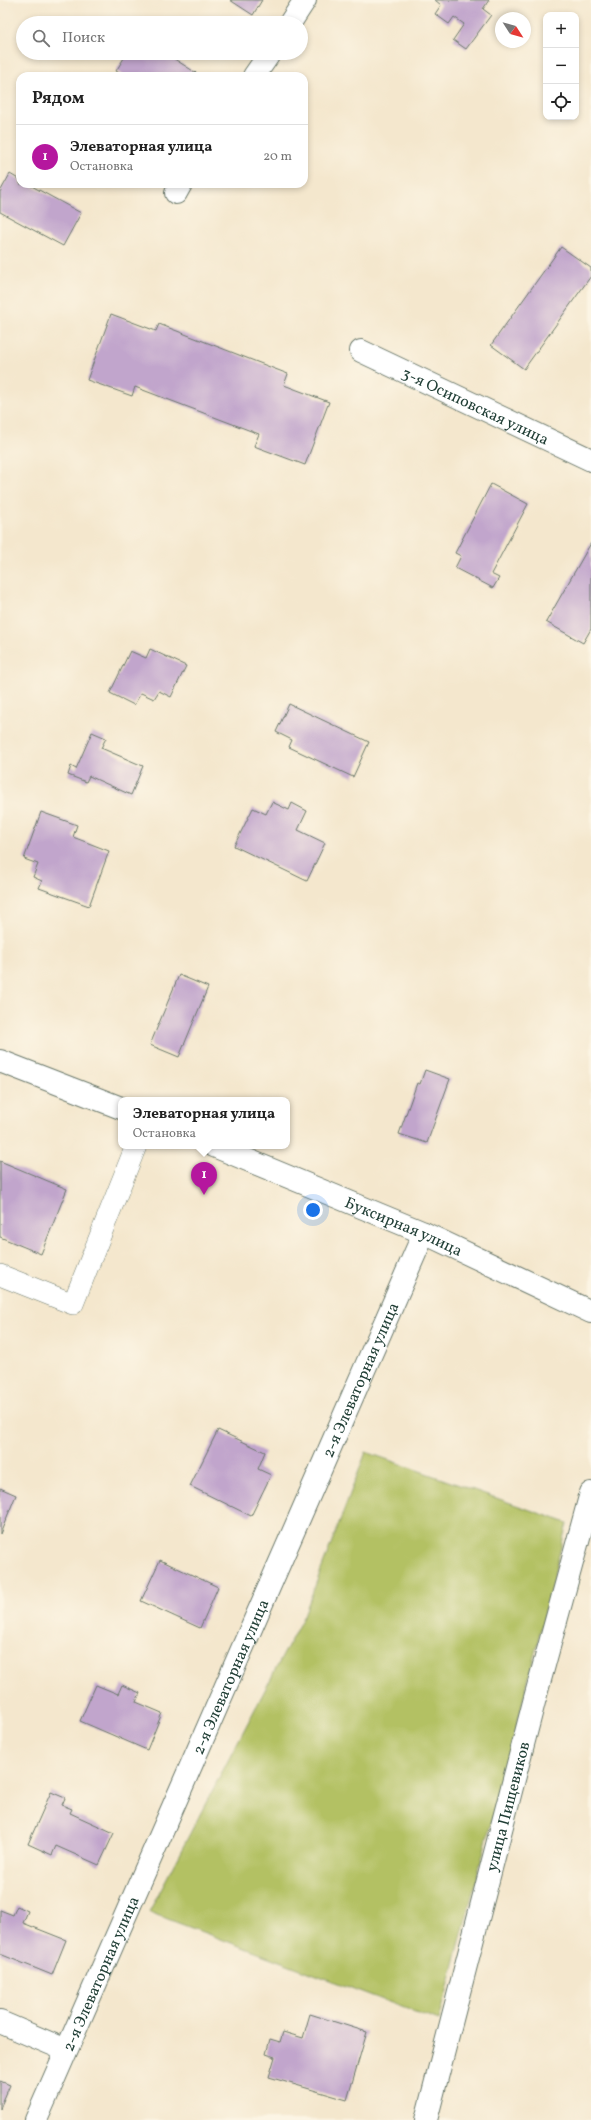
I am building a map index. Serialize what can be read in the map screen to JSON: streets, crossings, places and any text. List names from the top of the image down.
{
  "streets": {
    "street": [
      "3-я Осиповская улица",
      "Буксирная улица",
      "2-я Элеваторная улица",
      "улица Пищевиков"
    ]
  },
  "crossings": [
    ["Буксирная улица", "2-я Элеваторная улица"]
  ],
  "north": "bottom right",
  "page": {
    "map_buttons": ["+", "−"],
    "search": "Поиск",
    "heading": "Рядом",
    "list": [
      {
        "mark": "1",
        "name": "Элеваторная улица",
        "note": "Остановка",
        "value": "20 m"
      }
    ],
    "popup": ["Элеваторная улица", "Остановка"],
    "pins": "1"
  }
}
